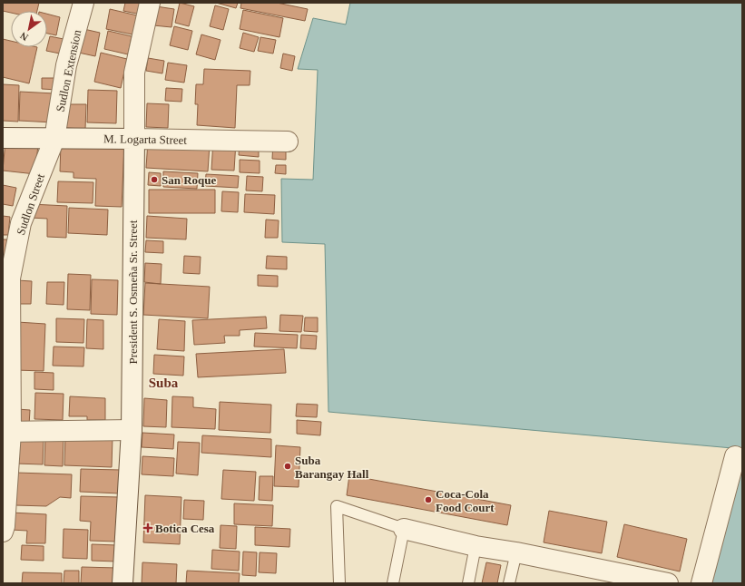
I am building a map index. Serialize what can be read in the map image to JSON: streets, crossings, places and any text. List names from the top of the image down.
{
  "streets": {
    "street": [
      "Sudlon Extension",
      "M. Logarta Street",
      "Sudlon Street",
      "President S. Osmeña Sr. Street"
    ]
  },
  "crossings": [
    ["Sudlon Extension", "M. Logarta Street"],
    ["Sudlon Extension", "Sudlon Street"],
    ["M. Logarta Street", "Sudlon Street"],
    ["M. Logarta Street", "President S. Osmeña Sr. Street"]
  ],
  "districts": ["Suba"],
  "places": {
    "other": ["San Roque", "Suba Barangay Hall", "Coca-Cola Food Court"],
    "health": ["Botica Cesa"]
  },
  "north": "bottom left"
}
